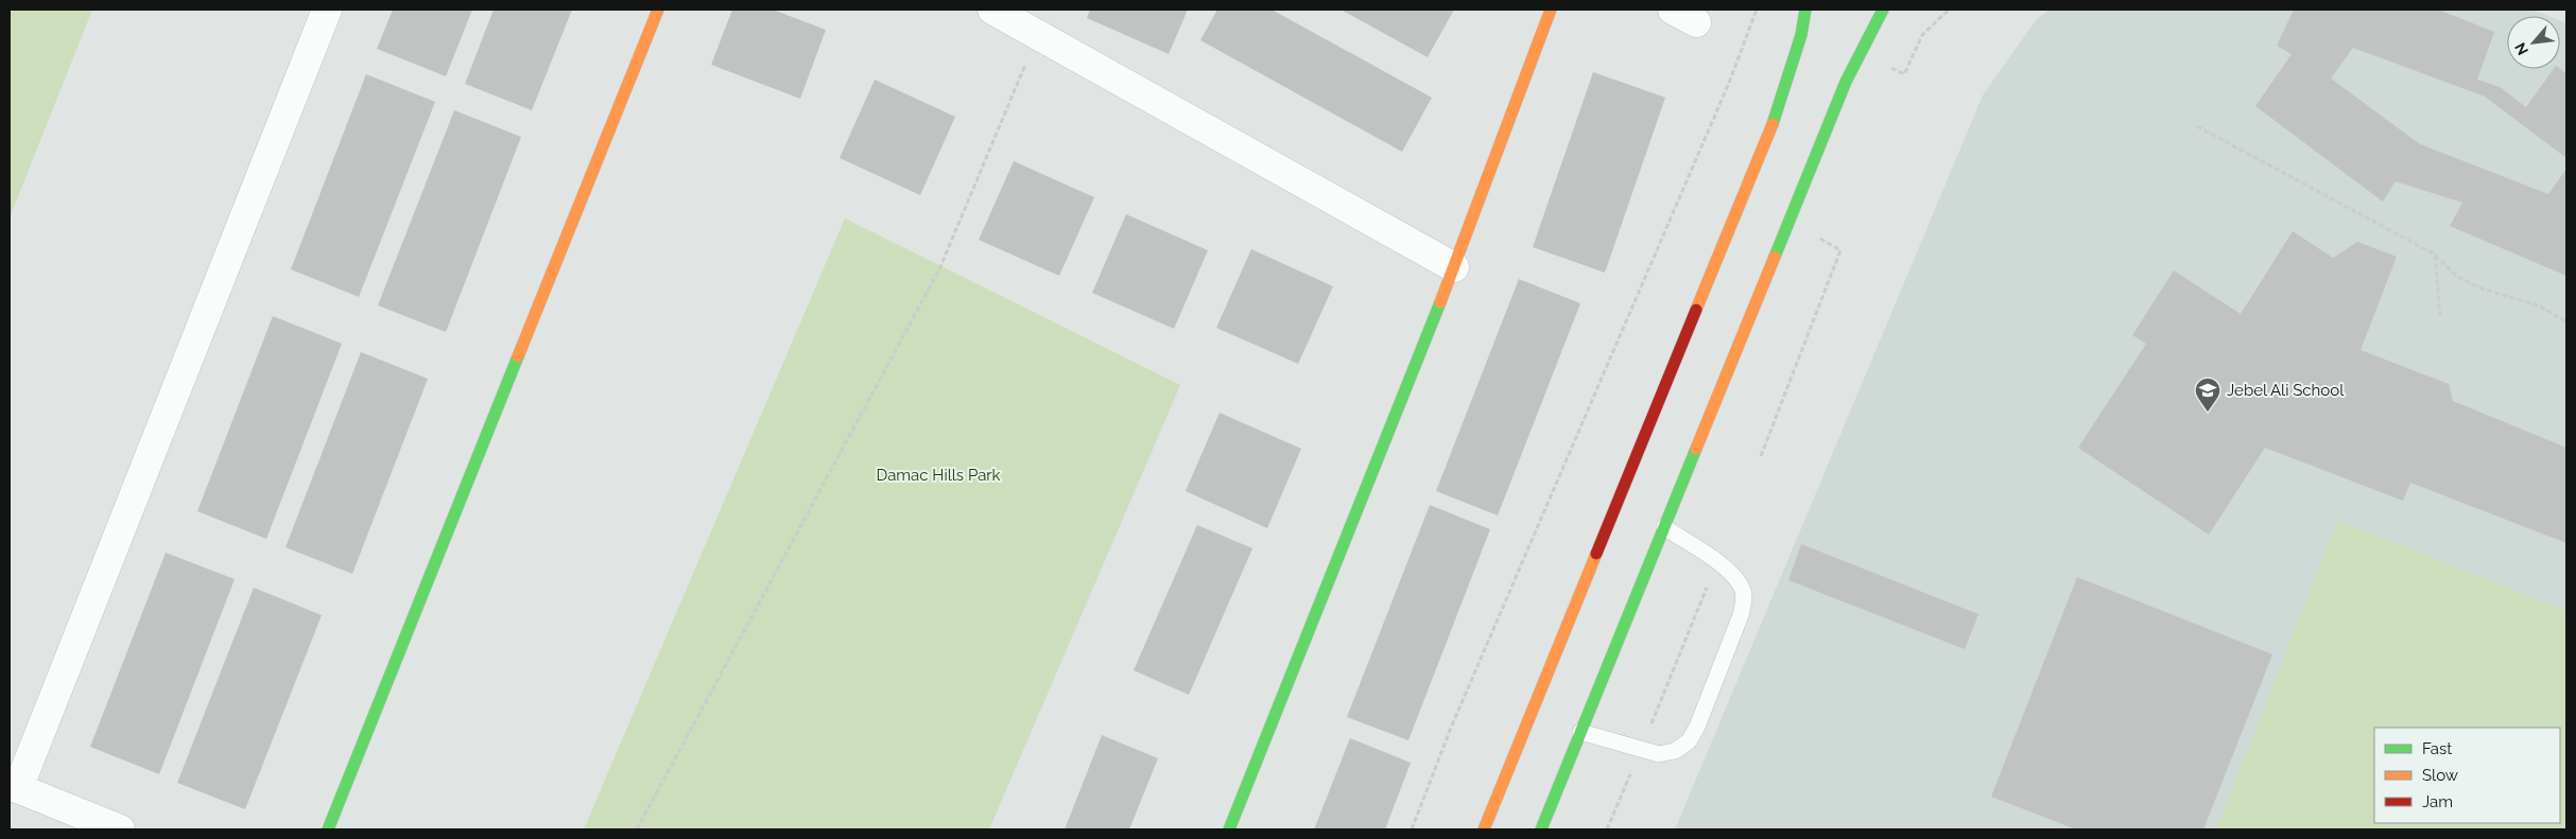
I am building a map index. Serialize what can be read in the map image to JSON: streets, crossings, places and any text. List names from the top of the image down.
{
  "parks": ["Damac Hills Park"],
  "places": {
    "school or university": ["Jebel Ali School"]
  },
  "legend": ["Fast", "Slow", "Jam"],
  "north": "bottom left"
}
